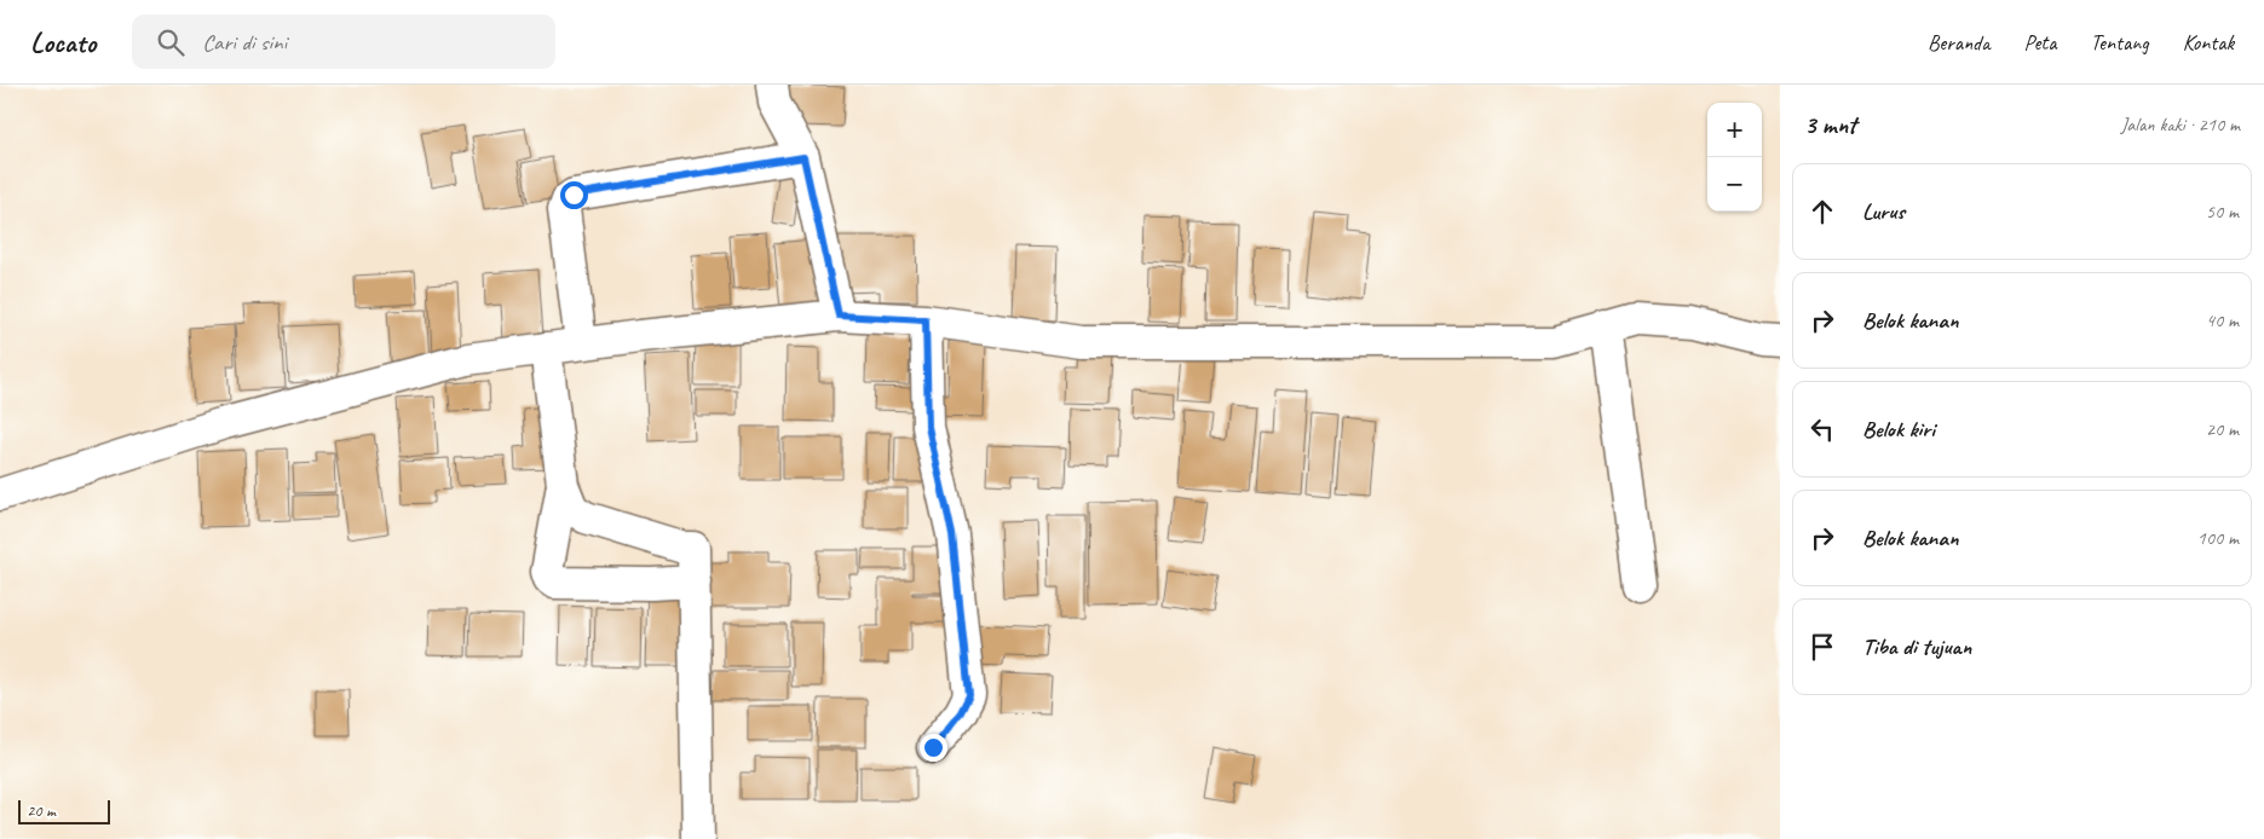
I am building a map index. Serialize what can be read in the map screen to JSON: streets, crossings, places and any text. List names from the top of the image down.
{
  "scale_bar": "20 m",
  "page": {
    "header": "Locato",
    "search": "Cari di sini",
    "nav": [
      "Beranda",
      "Peta",
      "Tentang",
      "Kontak"
    ],
    "heading": ["3 mnt", "Jalan kaki · 210 m"],
    "map_buttons": ["+", "−"],
    "list": [
      ["Lurus", "50 m"],
      ["Belok kanan", "40 m"],
      ["Belok kiri", "20 m"],
      ["Belok kanan", "100 m"],
      "Tiba di tujuan"
    ],
    "scale": "20 m"
  }
}
